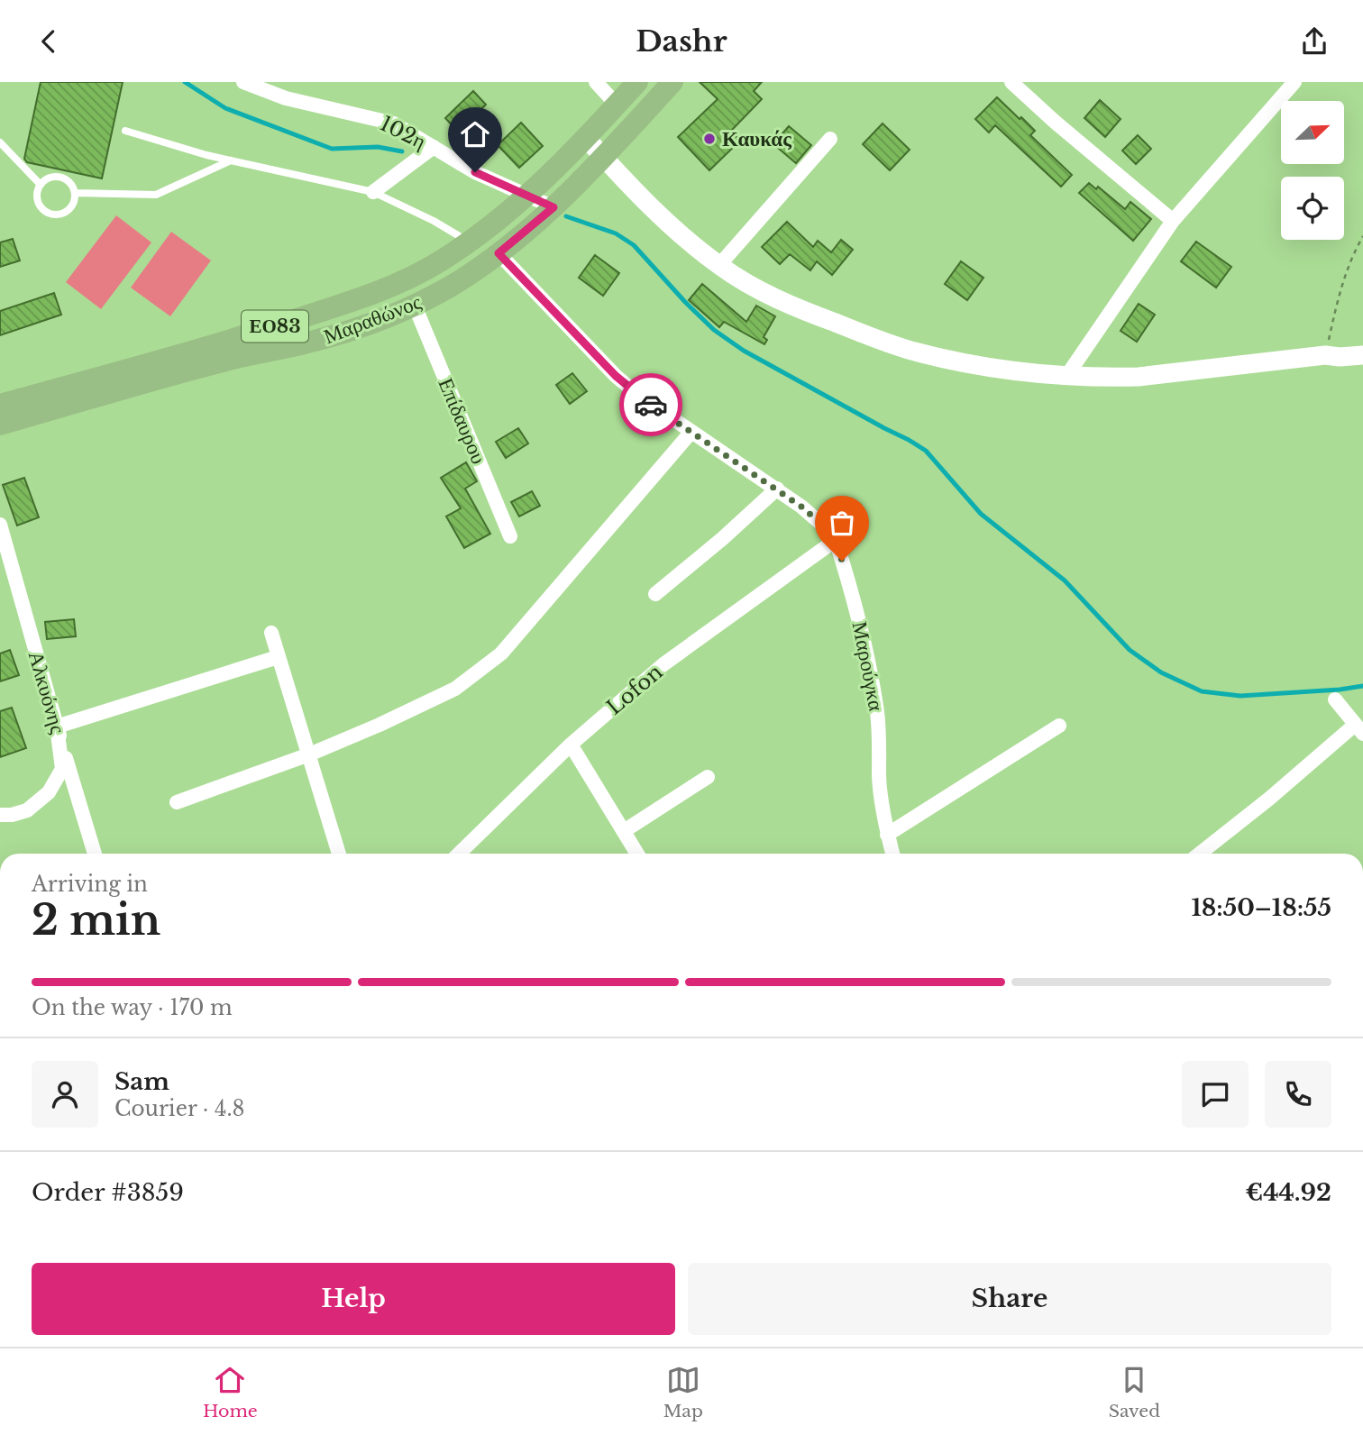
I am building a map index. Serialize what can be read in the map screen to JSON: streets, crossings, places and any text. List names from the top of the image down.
{
  "streets": {
    "main road": ["Μαραθώνος", "ΕΟ83"],
    "street": [
      "102η",
      "Επίδαυρου",
      "Μαρούγκα",
      "Lofon",
      "Αλκυόνης"
    ]
  },
  "crossings": [
    ["102η", "Μαραθώνος"],
    ["Μαραθώνος", "Επίδαυρου"],
    ["Μαραθώνος", "Μαρούγκα"],
    ["Μαρούγκα", "Lofon"]
  ],
  "places": ["Καυκάς"],
  "north": "top right",
  "page": {
    "header": "Dashr",
    "heading": ["2 min", "Arriving in", "18:50–18:55"],
    "panel": [
      "Sam",
      "Courier · 4.8",
      "Order #3859",
      "€44.92"
    ],
    "bar": "On the way · 170 m",
    "buttons": ["Help", "Share"],
    "tabs": ["Home", "Map", "Saved"]
  }
}
